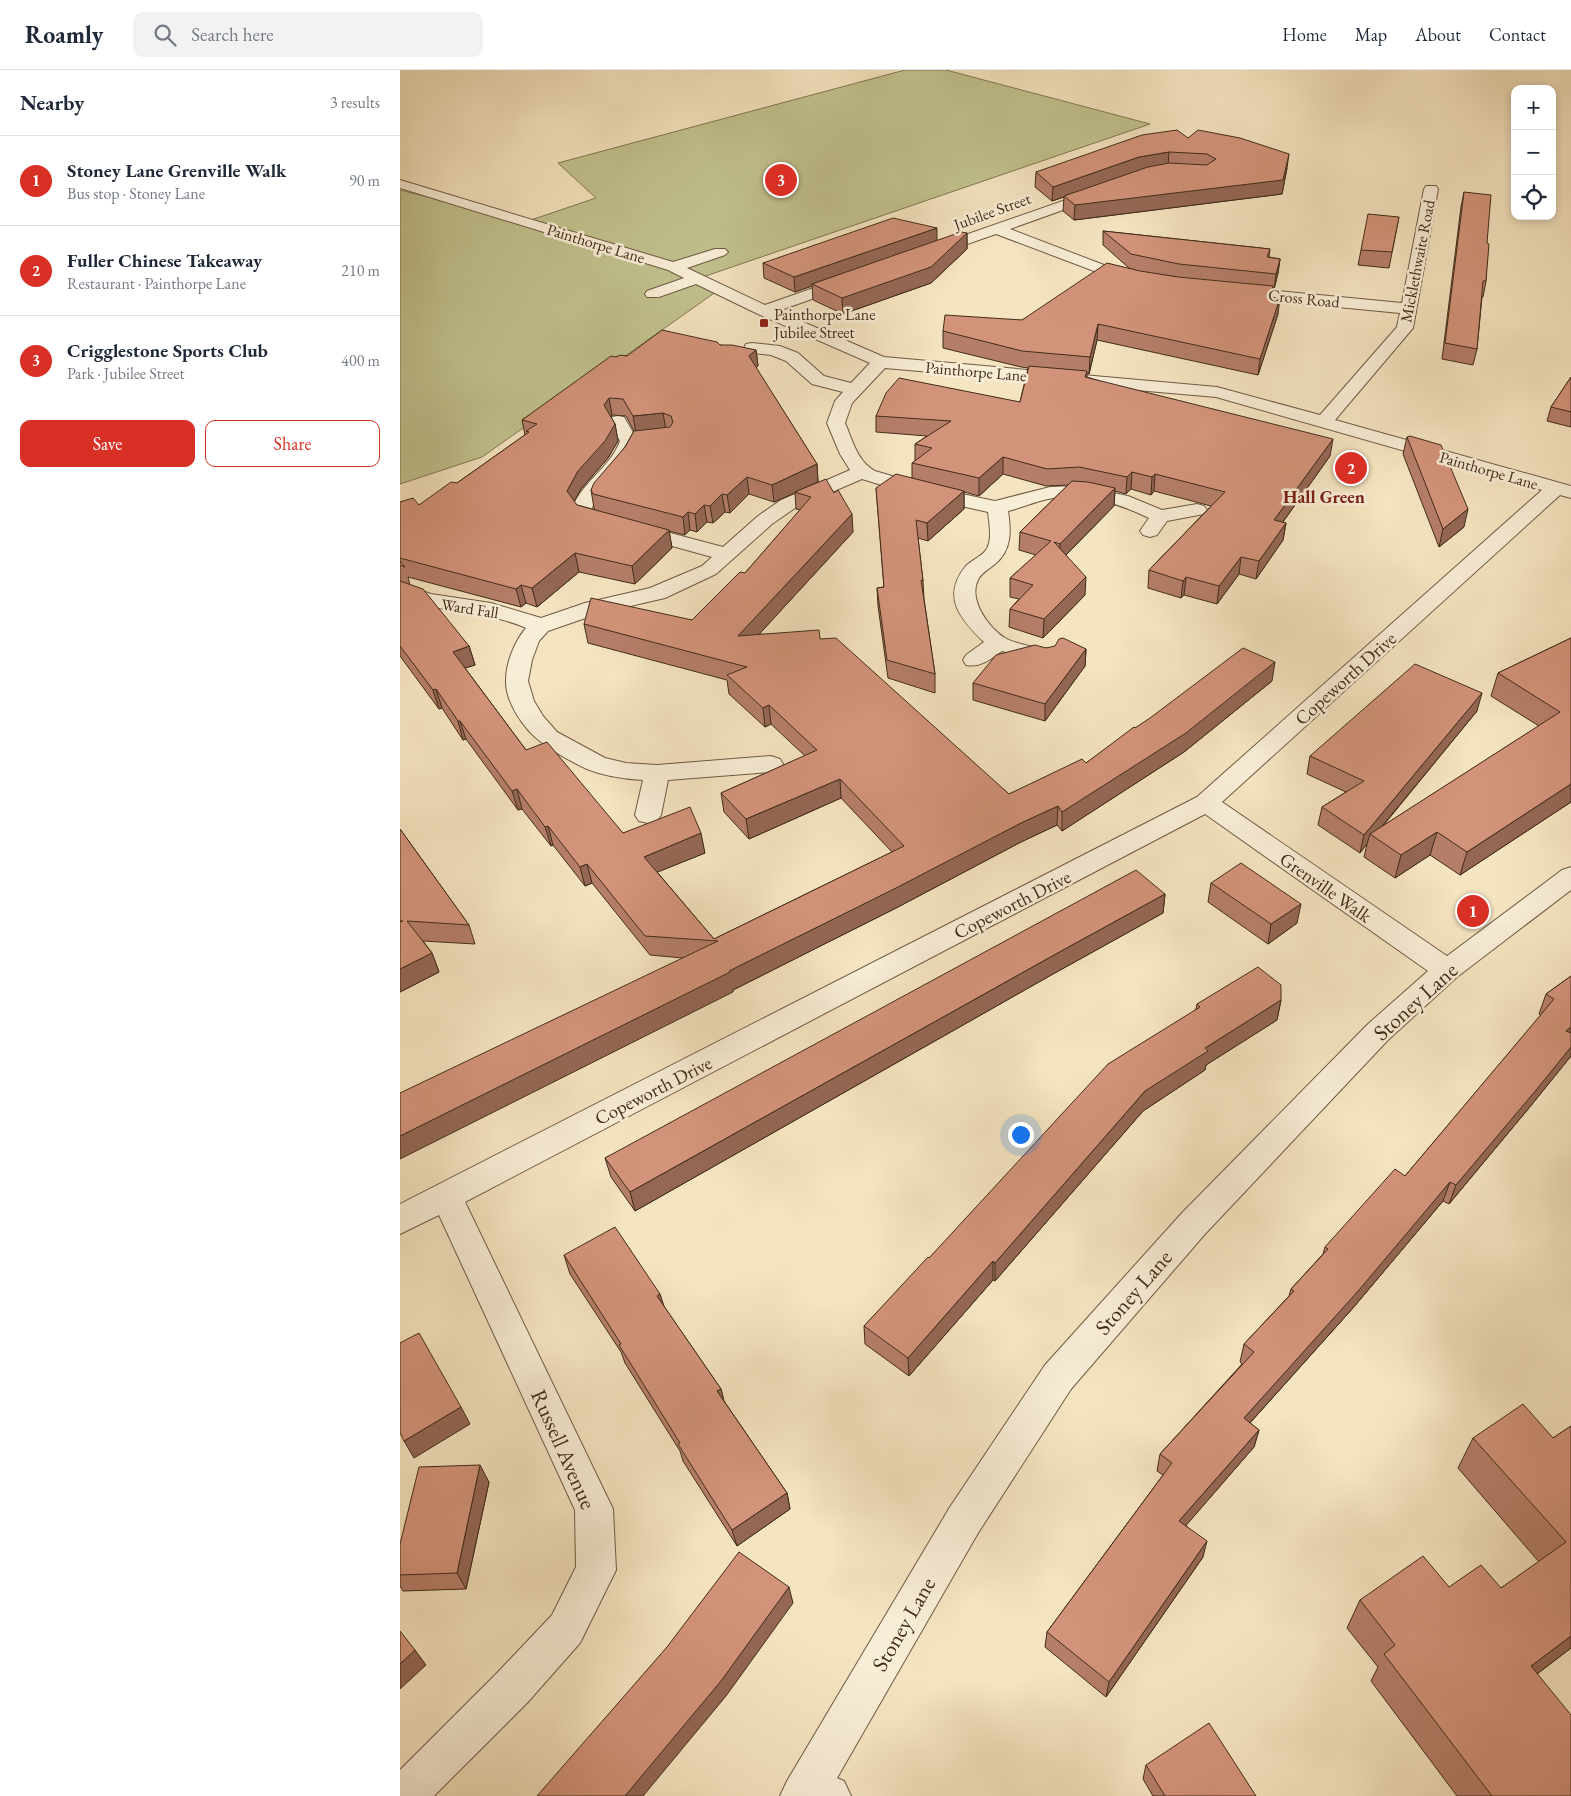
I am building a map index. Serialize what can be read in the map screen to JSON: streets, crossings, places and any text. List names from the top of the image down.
{
  "streets": {
    "street": [
      "Jubilee Street",
      "Painthorpe Lane",
      "Micklethwaite Road",
      "Cross Road",
      "Ward Fall",
      "Copeworth Drive",
      "Grenville Walk",
      "Stoney Lane",
      "Russell Avenue"
    ]
  },
  "crossings": [
    ["Painthorpe Lane", "Micklethwaite Road"],
    ["Painthorpe Lane", "Copeworth Drive"],
    ["Micklethwaite Road", "Cross Road"],
    ["Copeworth Drive", "Grenville Walk"],
    ["Copeworth Drive", "Russell Avenue"],
    ["Grenville Walk", "Stoney Lane"]
  ],
  "districts": ["Hall Green"],
  "places": {
    "transit": ["Painthorpe Lane Jubilee Street"]
  },
  "page": {
    "header": "Roamly",
    "search": "Search here",
    "nav": [
      "Home",
      "Map",
      "About",
      "Contact"
    ],
    "heading": ["Nearby", "3 results"],
    "map_buttons": ["+", "−"],
    "list": [
      {
        "mark": "1",
        "name": "Stoney Lane Grenville Walk",
        "note": "Bus stop · Stoney Lane",
        "value": "90 m"
      },
      {
        "mark": "2",
        "name": "Fuller Chinese Takeaway",
        "note": "Restaurant · Painthorpe Lane",
        "value": "210 m"
      },
      {
        "mark": "3",
        "name": "Crigglestone Sports Club",
        "note": "Park · Jubilee Street",
        "value": "400 m"
      }
    ],
    "pins": ["3", "2", "1"],
    "buttons": ["Save", "Share"]
  }
}
